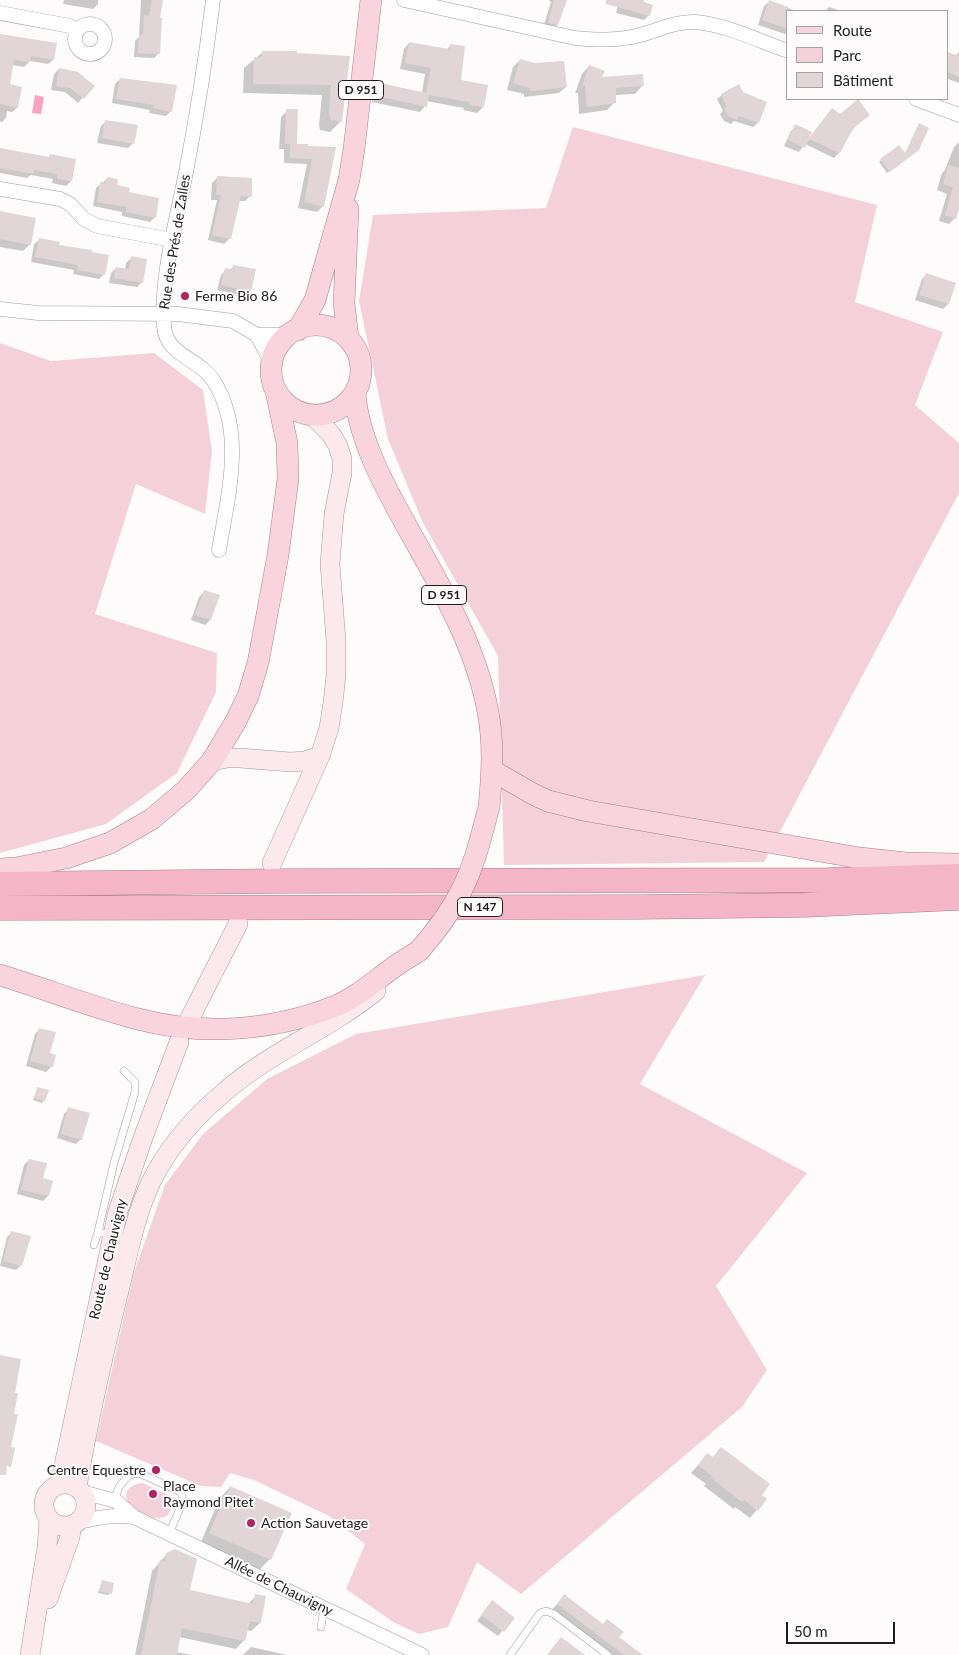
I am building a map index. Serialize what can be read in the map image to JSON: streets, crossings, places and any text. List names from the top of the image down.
{
  "streets": {
    "highway": ["N 147"],
    "main road": ["D 951", "Route de Chauvigny"],
    "street": ["Rue des Prés de Zalles", "Allée de Chauvigny"]
  },
  "crossings": [
    ["D 951", "Route de Chauvigny"],
    ["Route de Chauvigny", "Allée de Chauvigny"]
  ],
  "places": [
    "Ferme Bio 86",
    "Centre Equestre",
    "Place Raymond Pitet",
    "Action Sauvetage"
  ],
  "legend": ["Route", "Parc", "Bâtiment"],
  "scale_bar": "50 m"
}
